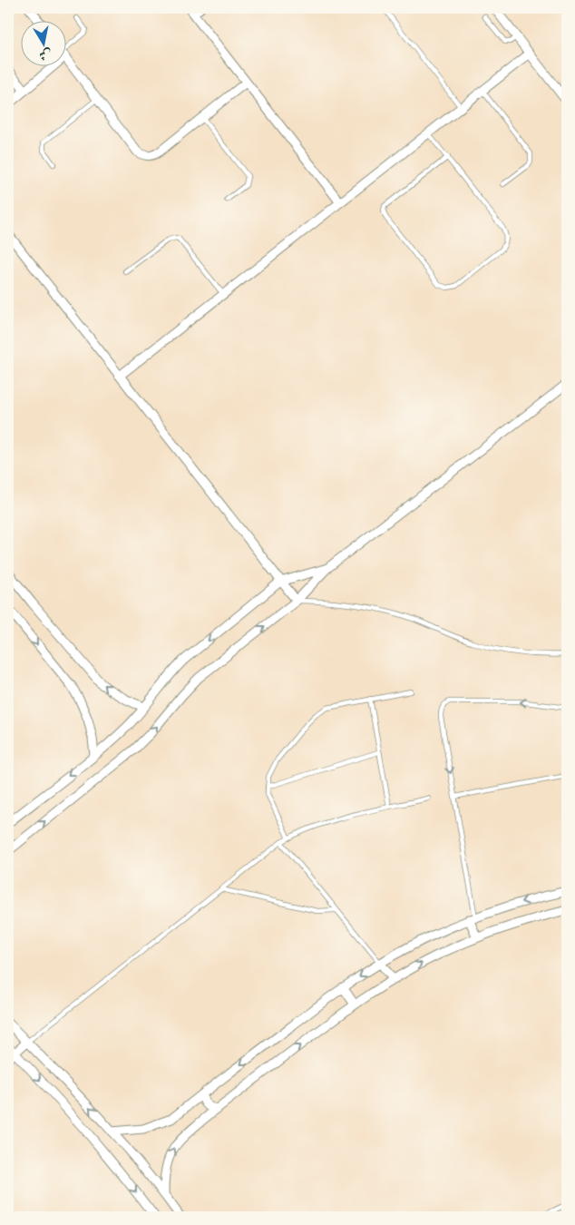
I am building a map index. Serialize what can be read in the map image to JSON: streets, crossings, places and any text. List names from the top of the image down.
{
  "north": "bottom"
}
